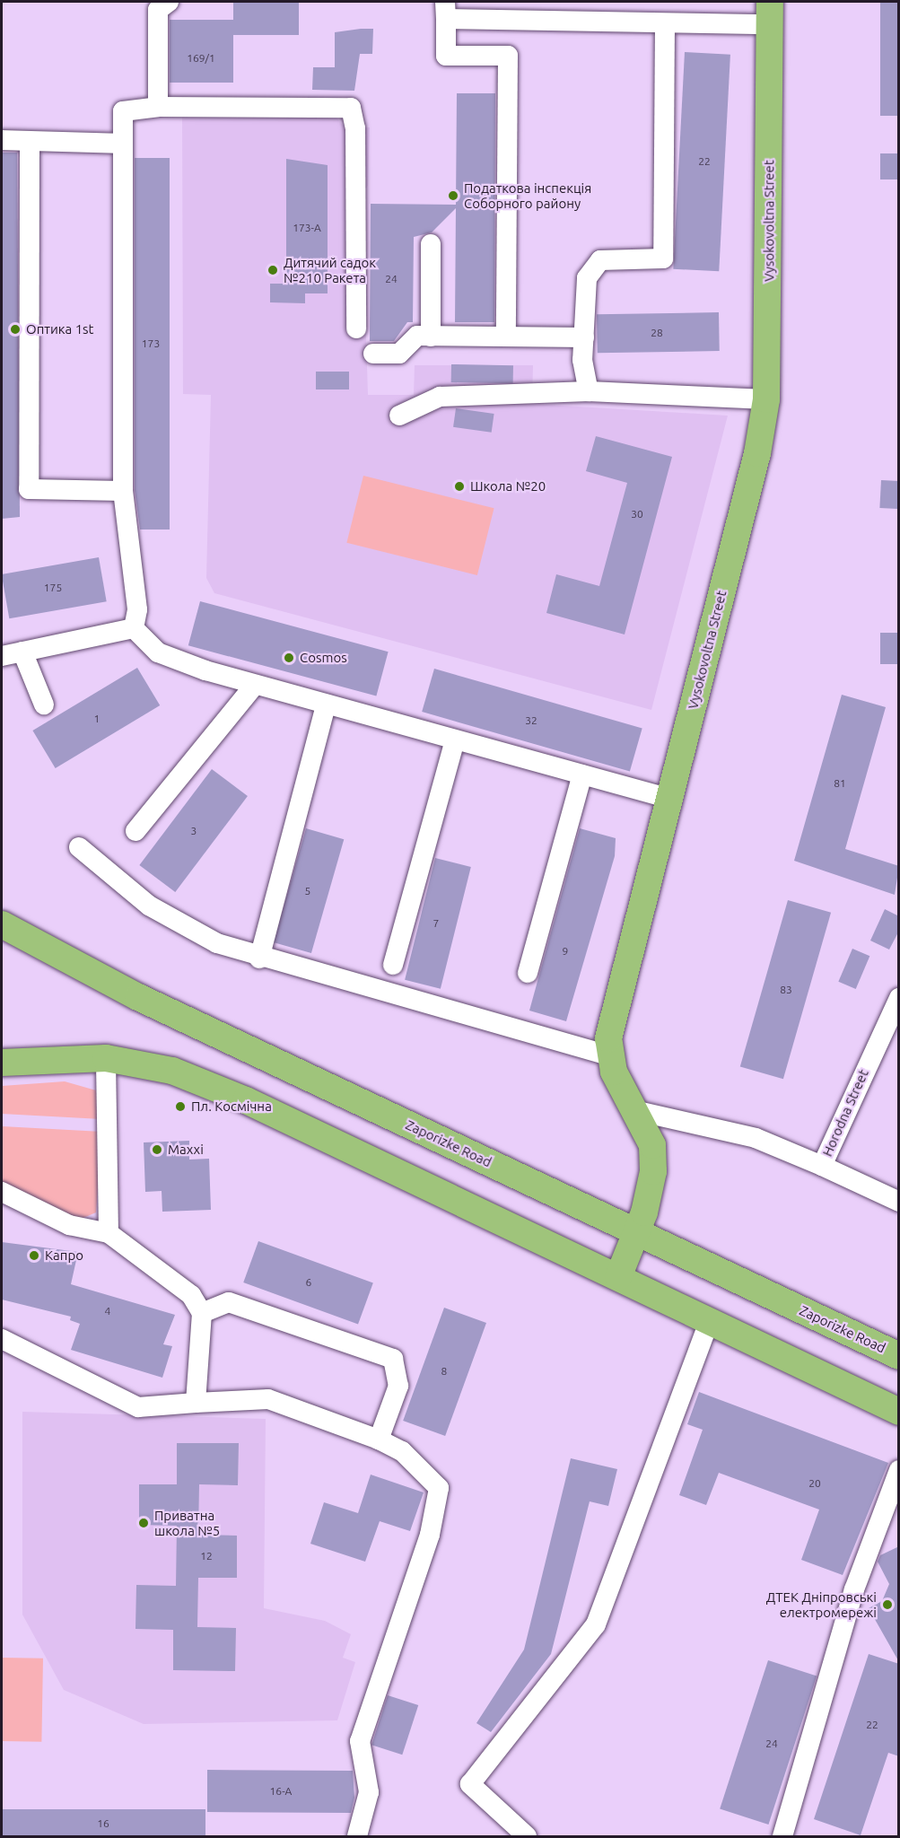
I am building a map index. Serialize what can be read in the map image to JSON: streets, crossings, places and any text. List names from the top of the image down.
{
  "streets": {
    "main road": ["Vysokovoltna Street", "Zaporizke Road"],
    "street": ["Horodna Street"]
  },
  "crossings": [
    ["Vysokovoltna Street", "Horodna Street"],
    ["Vysokovoltna Street", "Zaporizke Road"]
  ],
  "places": [
    "Податкова інспекція Соборного району",
    "Дитячий садок №210 Ракета",
    "Оптика 1st",
    "Школа №20",
    "Cosmos",
    "Пл. Космічна",
    "Maxxi",
    "Капро",
    "Приватна школа №5",
    "ДТЕК Дніпровські електромережі"
  ],
  "house_numbers": [
    "169/1",
    "22",
    "173-А",
    "24",
    "28",
    "173",
    "30",
    "175",
    "1",
    "32",
    "81",
    "3",
    "5",
    "7",
    "9",
    "83",
    "6",
    "4",
    "8",
    "20",
    "12",
    "22",
    "24",
    "16-А",
    "16"
  ]
}
